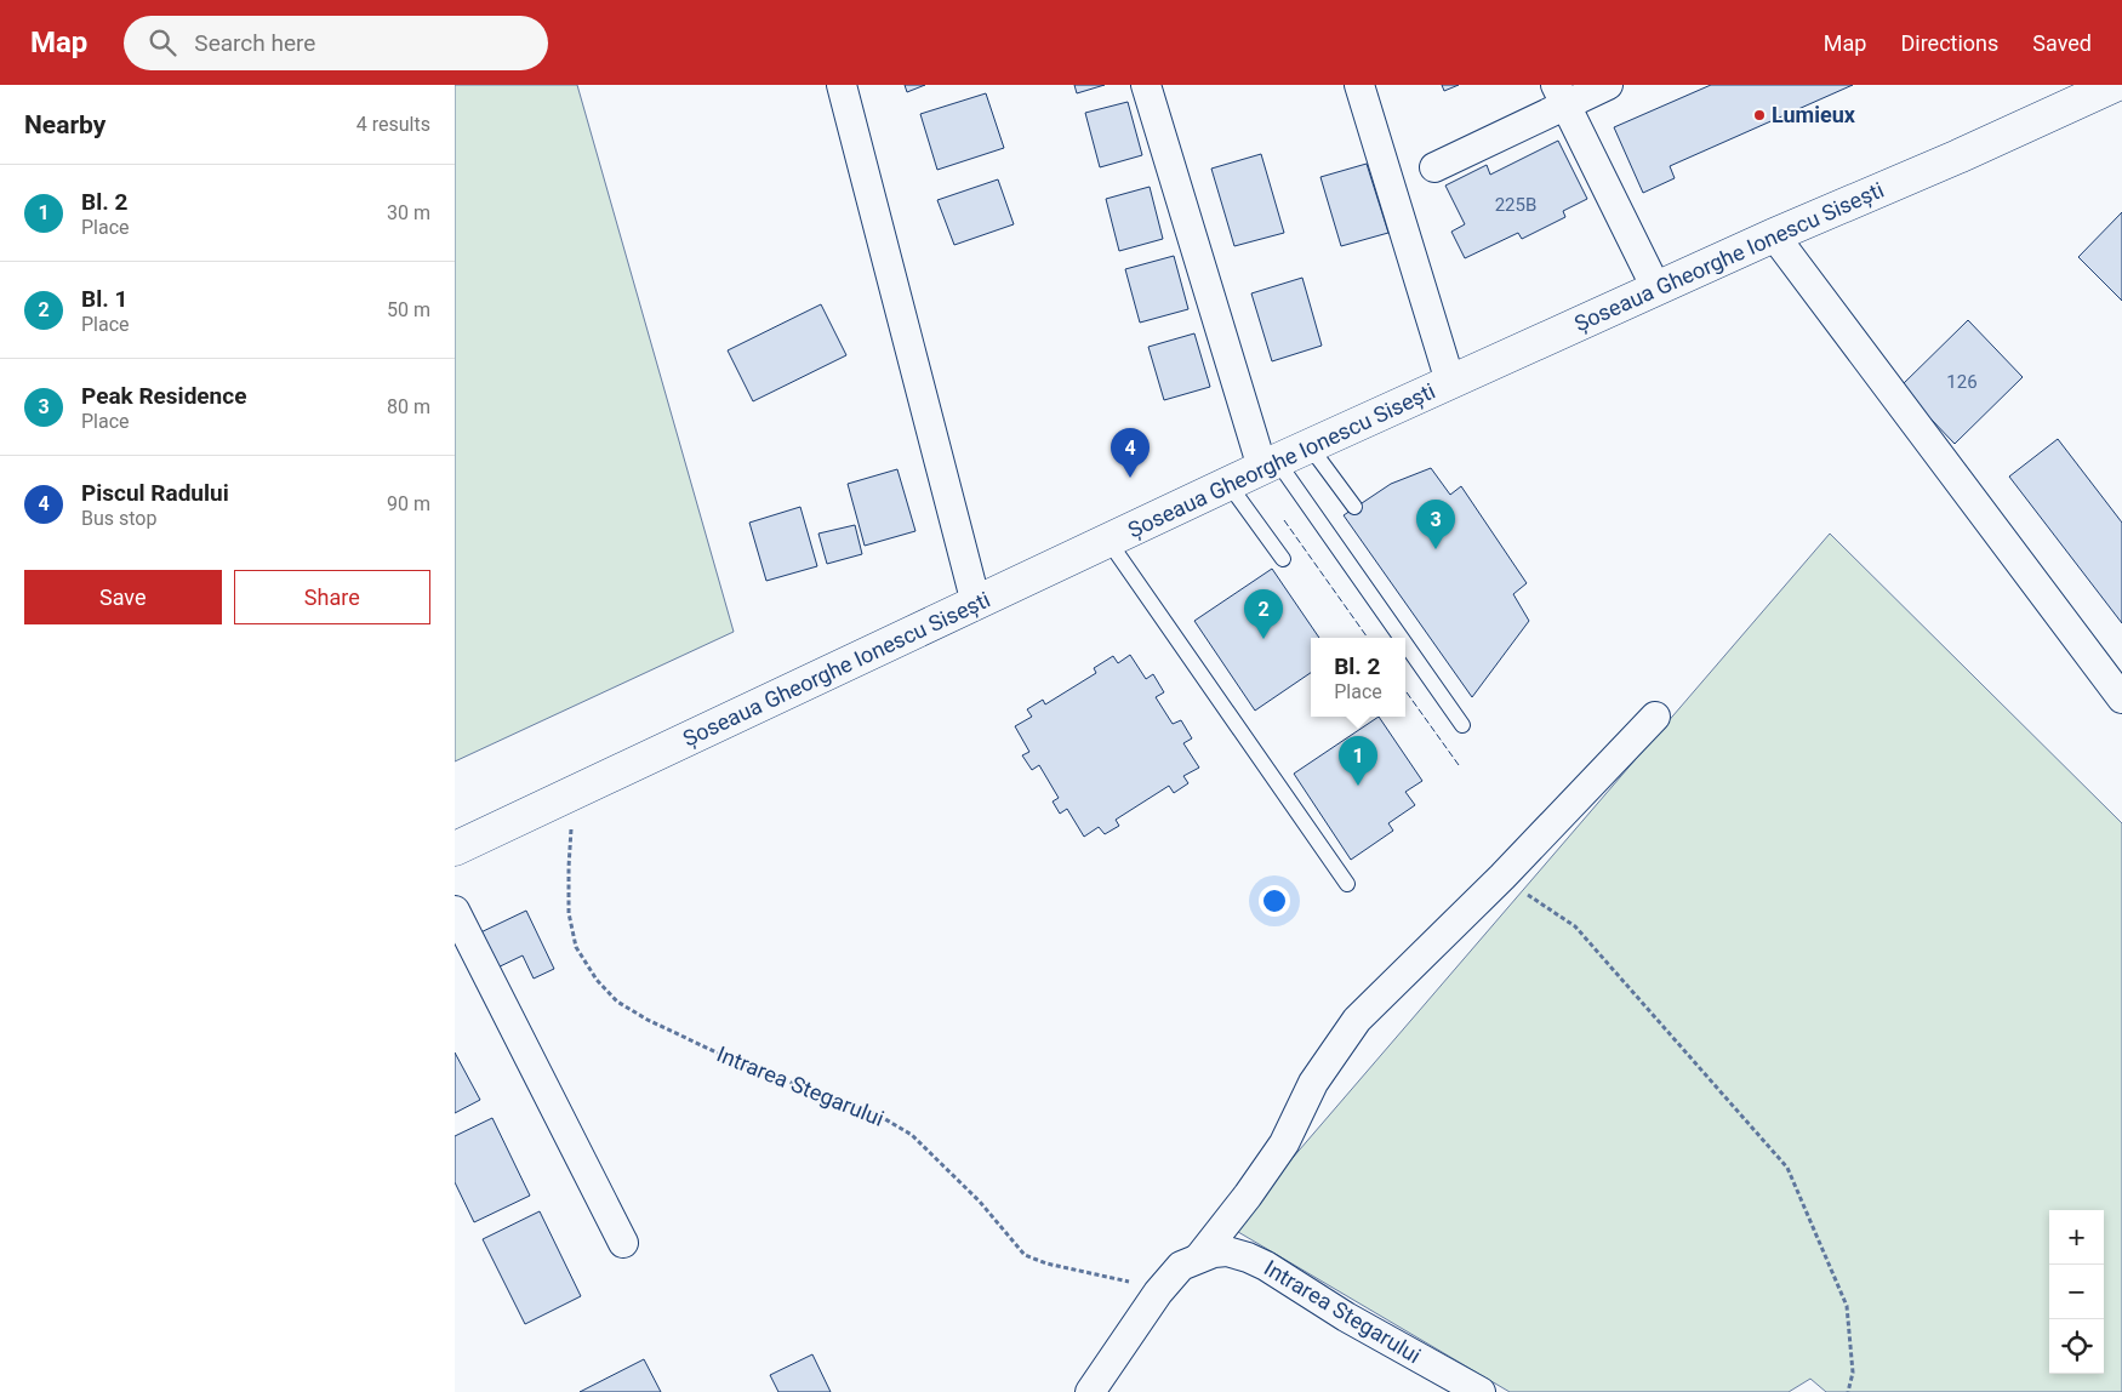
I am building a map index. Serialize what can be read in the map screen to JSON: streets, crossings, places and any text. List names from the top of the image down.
{
  "streets": {
    "main road": ["Șoseaua Gheorghe Ionescu Sisești"],
    "street": ["Intrarea Stegarului"]
  },
  "crossings": [
    ["Șoseaua Gheorghe Ionescu Sisești", "Intrarea Stegarului"]
  ],
  "places": ["Lumieux"],
  "house_numbers": ["225B", "126"],
  "page": {
    "header": "Map",
    "search": "Search here",
    "nav": ["Map", "Directions", "Saved"],
    "heading": ["Nearby", "4 results"],
    "list": [
      {
        "mark": "1",
        "name": "Bl. 2",
        "note": "Place",
        "value": "30 m"
      },
      {
        "mark": "2",
        "name": "Bl. 1",
        "note": "Place",
        "value": "50 m"
      },
      {
        "mark": "3",
        "name": "Peak Residence",
        "note": "Place",
        "value": "80 m"
      },
      {
        "mark": "4",
        "name": "Piscul Radului",
        "note": "Bus stop",
        "value": "90 m"
      }
    ],
    "pins": [
      "4",
      "3",
      "2",
      "1"
    ],
    "buttons": ["Save", "Share"],
    "popup": ["Bl. 2", "Place"],
    "map_buttons": ["+", "−"]
  }
}
